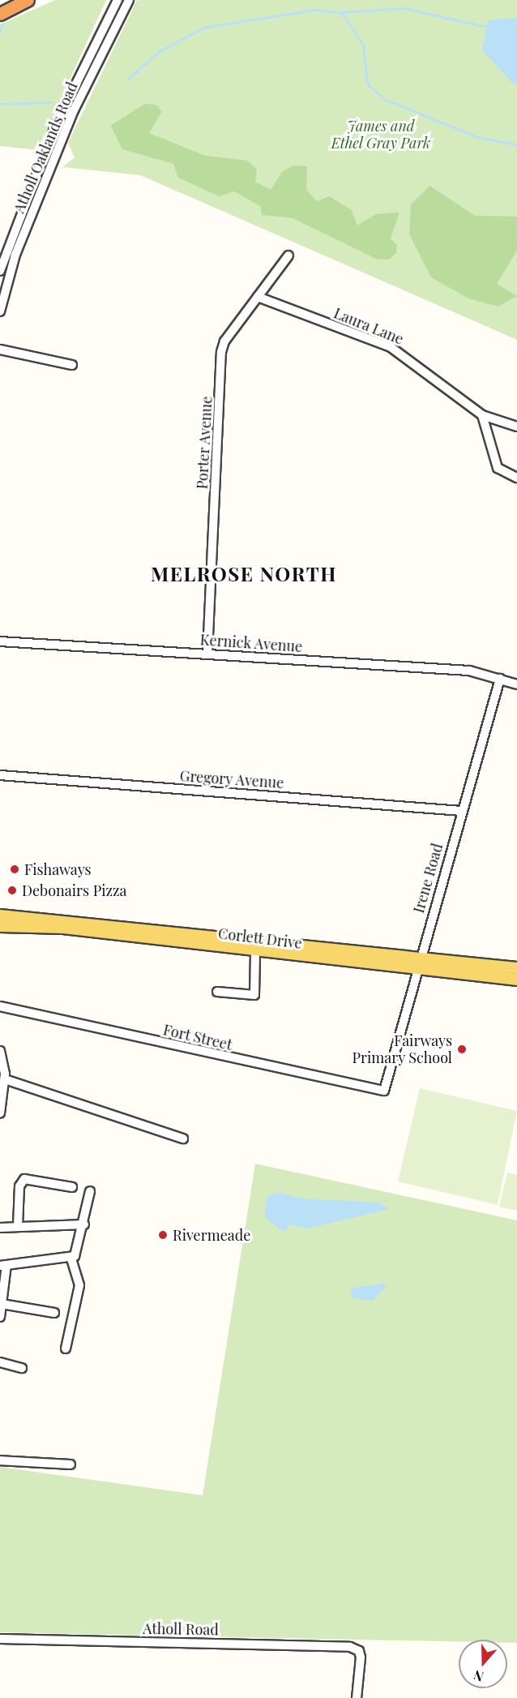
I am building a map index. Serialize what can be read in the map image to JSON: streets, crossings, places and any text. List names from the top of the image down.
{
  "streets": {
    "main road": ["Corlett Drive"],
    "street": [
      "Atholl Oaklands Road",
      "Laura Lane",
      "Porter Avenue",
      "Kernick Avenue",
      "Gregory Avenue",
      "Irene Road",
      "Fort Street",
      "Atholl Road"
    ]
  },
  "crossings": [
    ["Laura Lane", "Porter Avenue"],
    ["Porter Avenue", "Kernick Avenue"],
    ["Kernick Avenue", "Irene Road"],
    ["Gregory Avenue", "Irene Road"],
    ["Irene Road", "Corlett Drive"],
    ["Irene Road", "Fort Street"]
  ],
  "districts": ["MELROSE NORTH"],
  "parks": ["James and Ethel Gray Park"],
  "places": [
    "Fishaways",
    "Debonairs Pizza",
    "Fairways Primary School",
    "Rivermeade"
  ],
  "north": "bottom"
}
